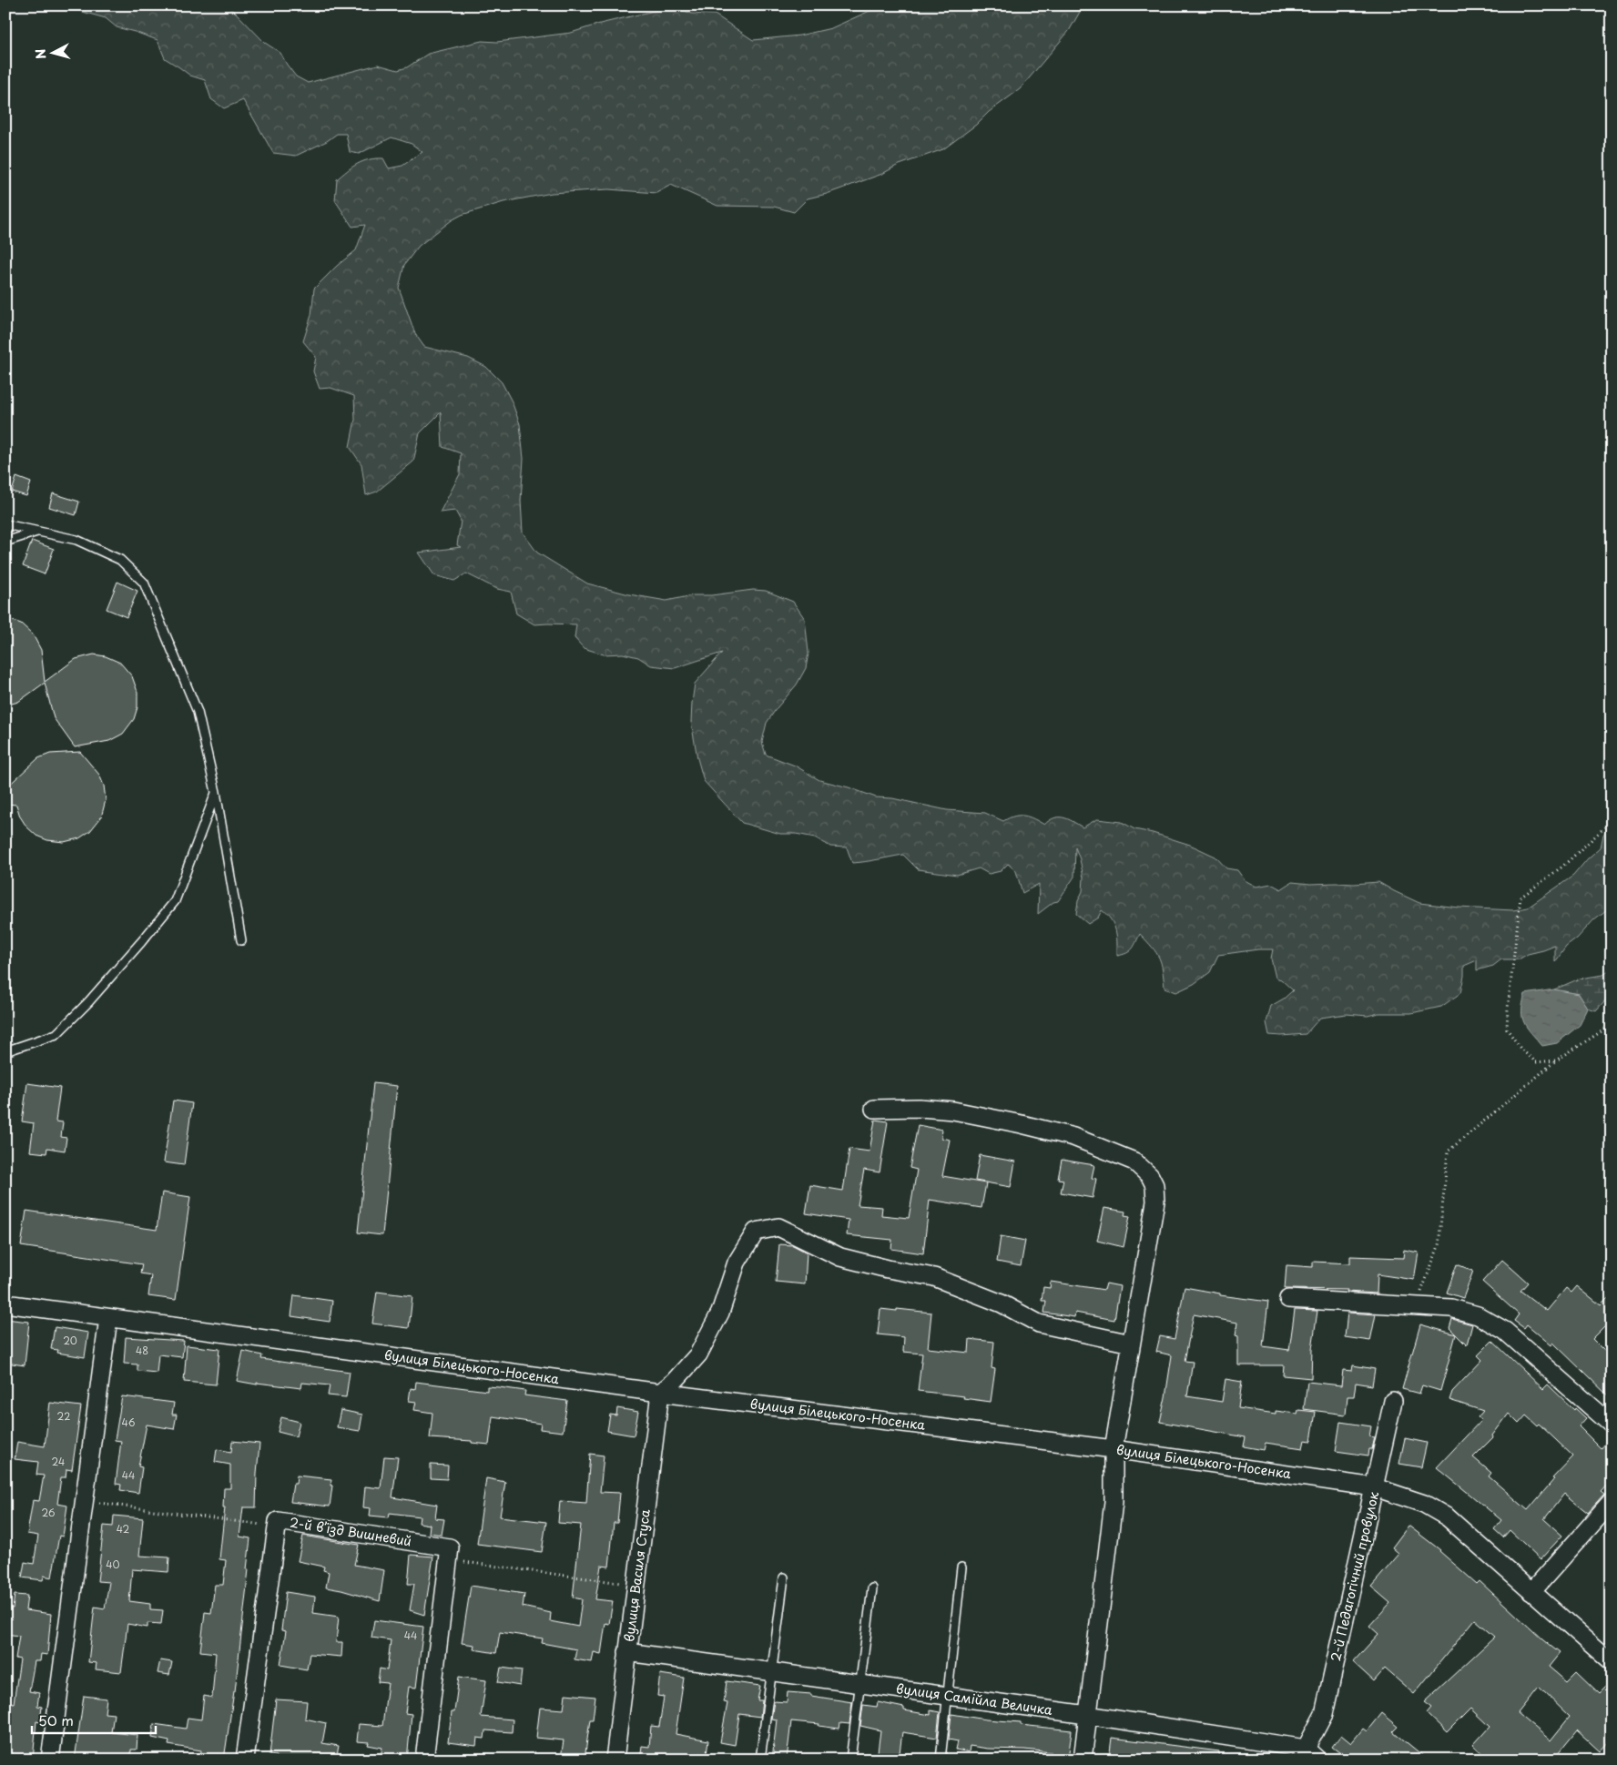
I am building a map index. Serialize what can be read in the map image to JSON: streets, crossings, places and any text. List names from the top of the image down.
{
  "streets": {
    "street": [
      "вулиця Білецького-Носенка",
      "2-й вʼїзд Вишневий",
      "вулиця Василя Стуса",
      "2-й Педагогічний провулок",
      "вулиця Самійла Величка"
    ]
  },
  "crossings": [
    ["вулиця Білецького-Носенка", "вулиця Василя Стуса"],
    ["вулиця Білецького-Носенка", "2-й Педагогічний провулок"],
    ["вулиця Василя Стуса", "вулиця Самійла Величка"],
    ["2-й Педагогічний провулок", "вулиця Самійла Величка"]
  ],
  "house_numbers": [
    "20",
    "48",
    "22",
    "46",
    "24",
    "44",
    "26",
    "42",
    "40",
    "44"
  ],
  "scale_bar": "50 m",
  "north": "left"
}
